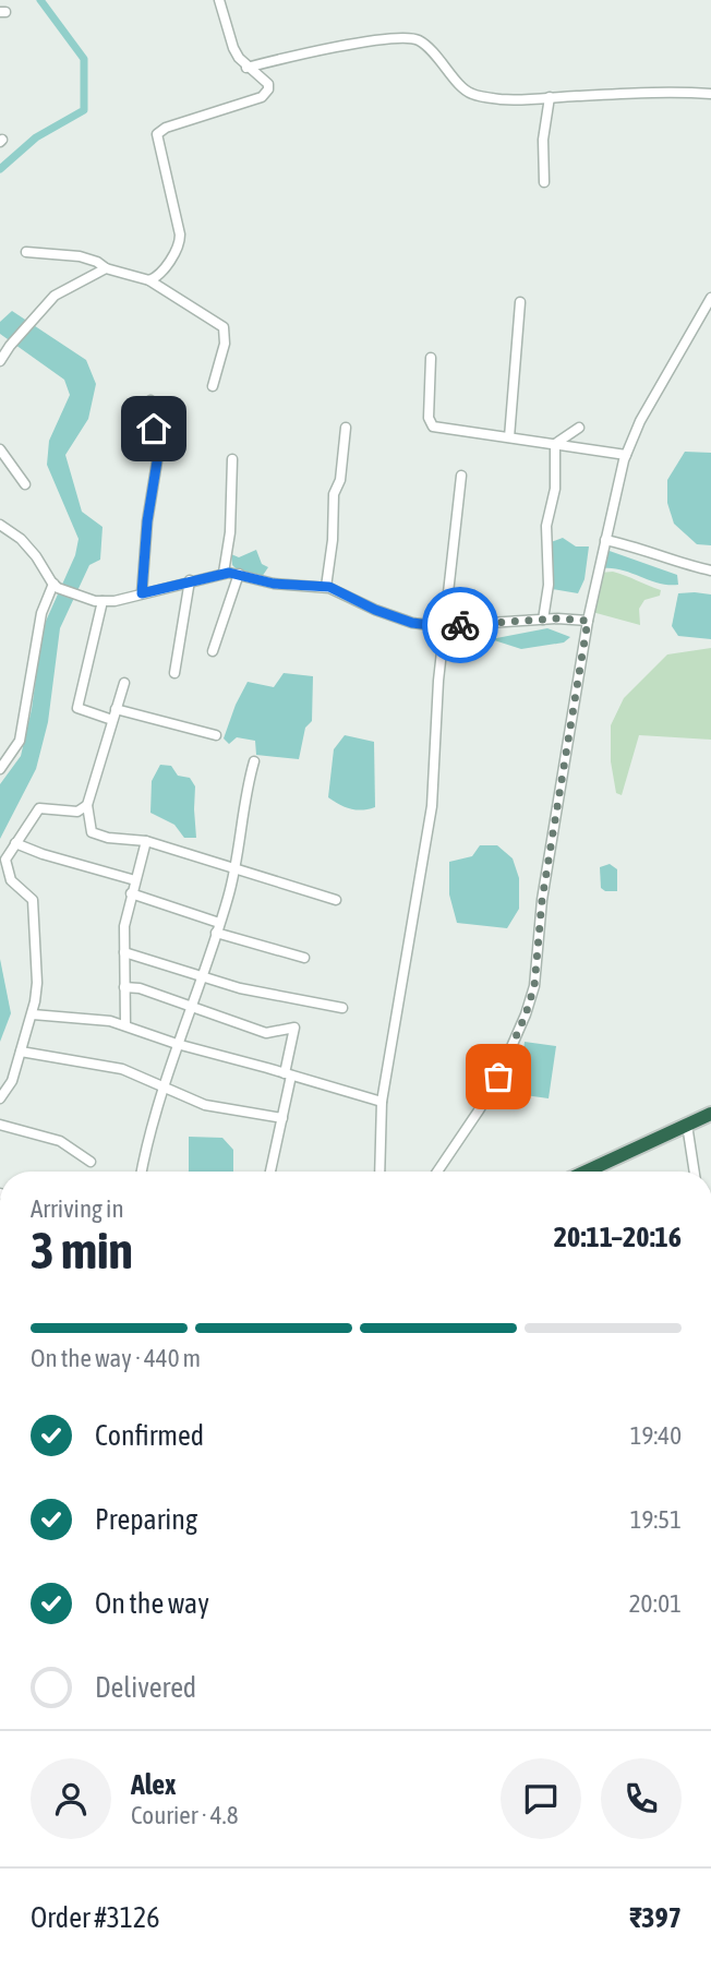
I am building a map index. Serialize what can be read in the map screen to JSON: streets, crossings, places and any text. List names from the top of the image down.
{
  "page": {
    "heading": ["3 min", "Arriving in", "20:11–20:16"],
    "panel": [
      "Alex",
      "Courier · 4.8",
      "Order #3126",
      "₹397"
    ],
    "bar": "On the way · 440 m",
    "list": [
      ["Confirmed", "19:40"],
      ["Preparing", "19:51"],
      ["On the way", "20:01"],
      "Delivered"
    ]
  }
}
